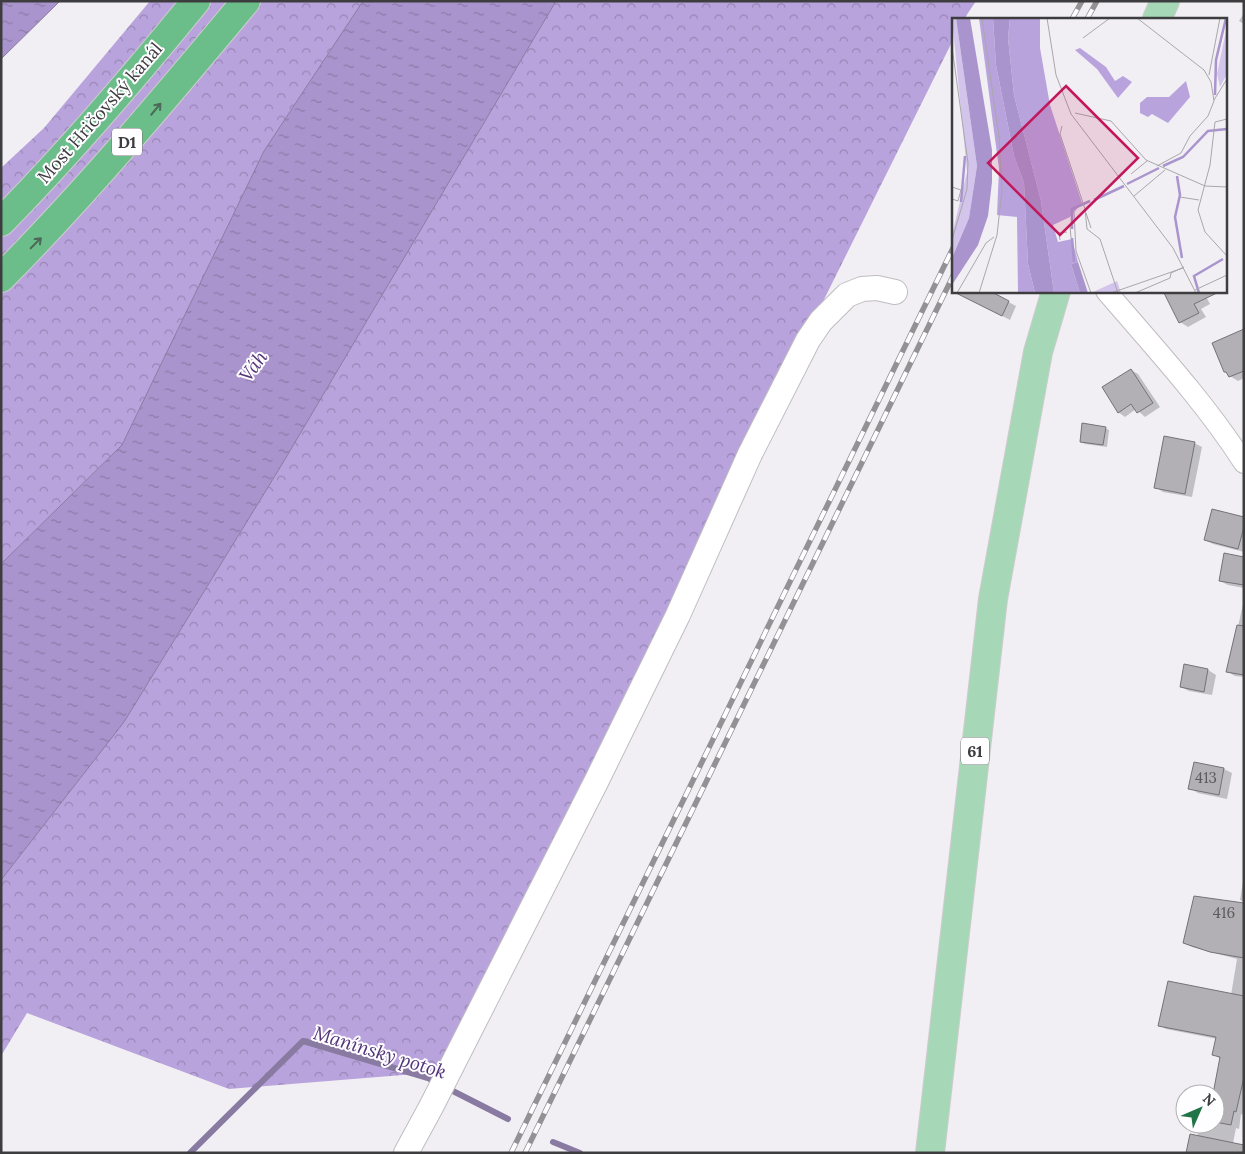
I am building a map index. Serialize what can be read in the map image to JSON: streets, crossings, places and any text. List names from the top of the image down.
{
  "streets": {
    "highway": ["Most Hričovský kanál", "D1"],
    "main road": ["61"]
  },
  "water": ["Váh", "Manínsky potok"],
  "house_numbers": ["413", "416"],
  "north": "top right"
}
